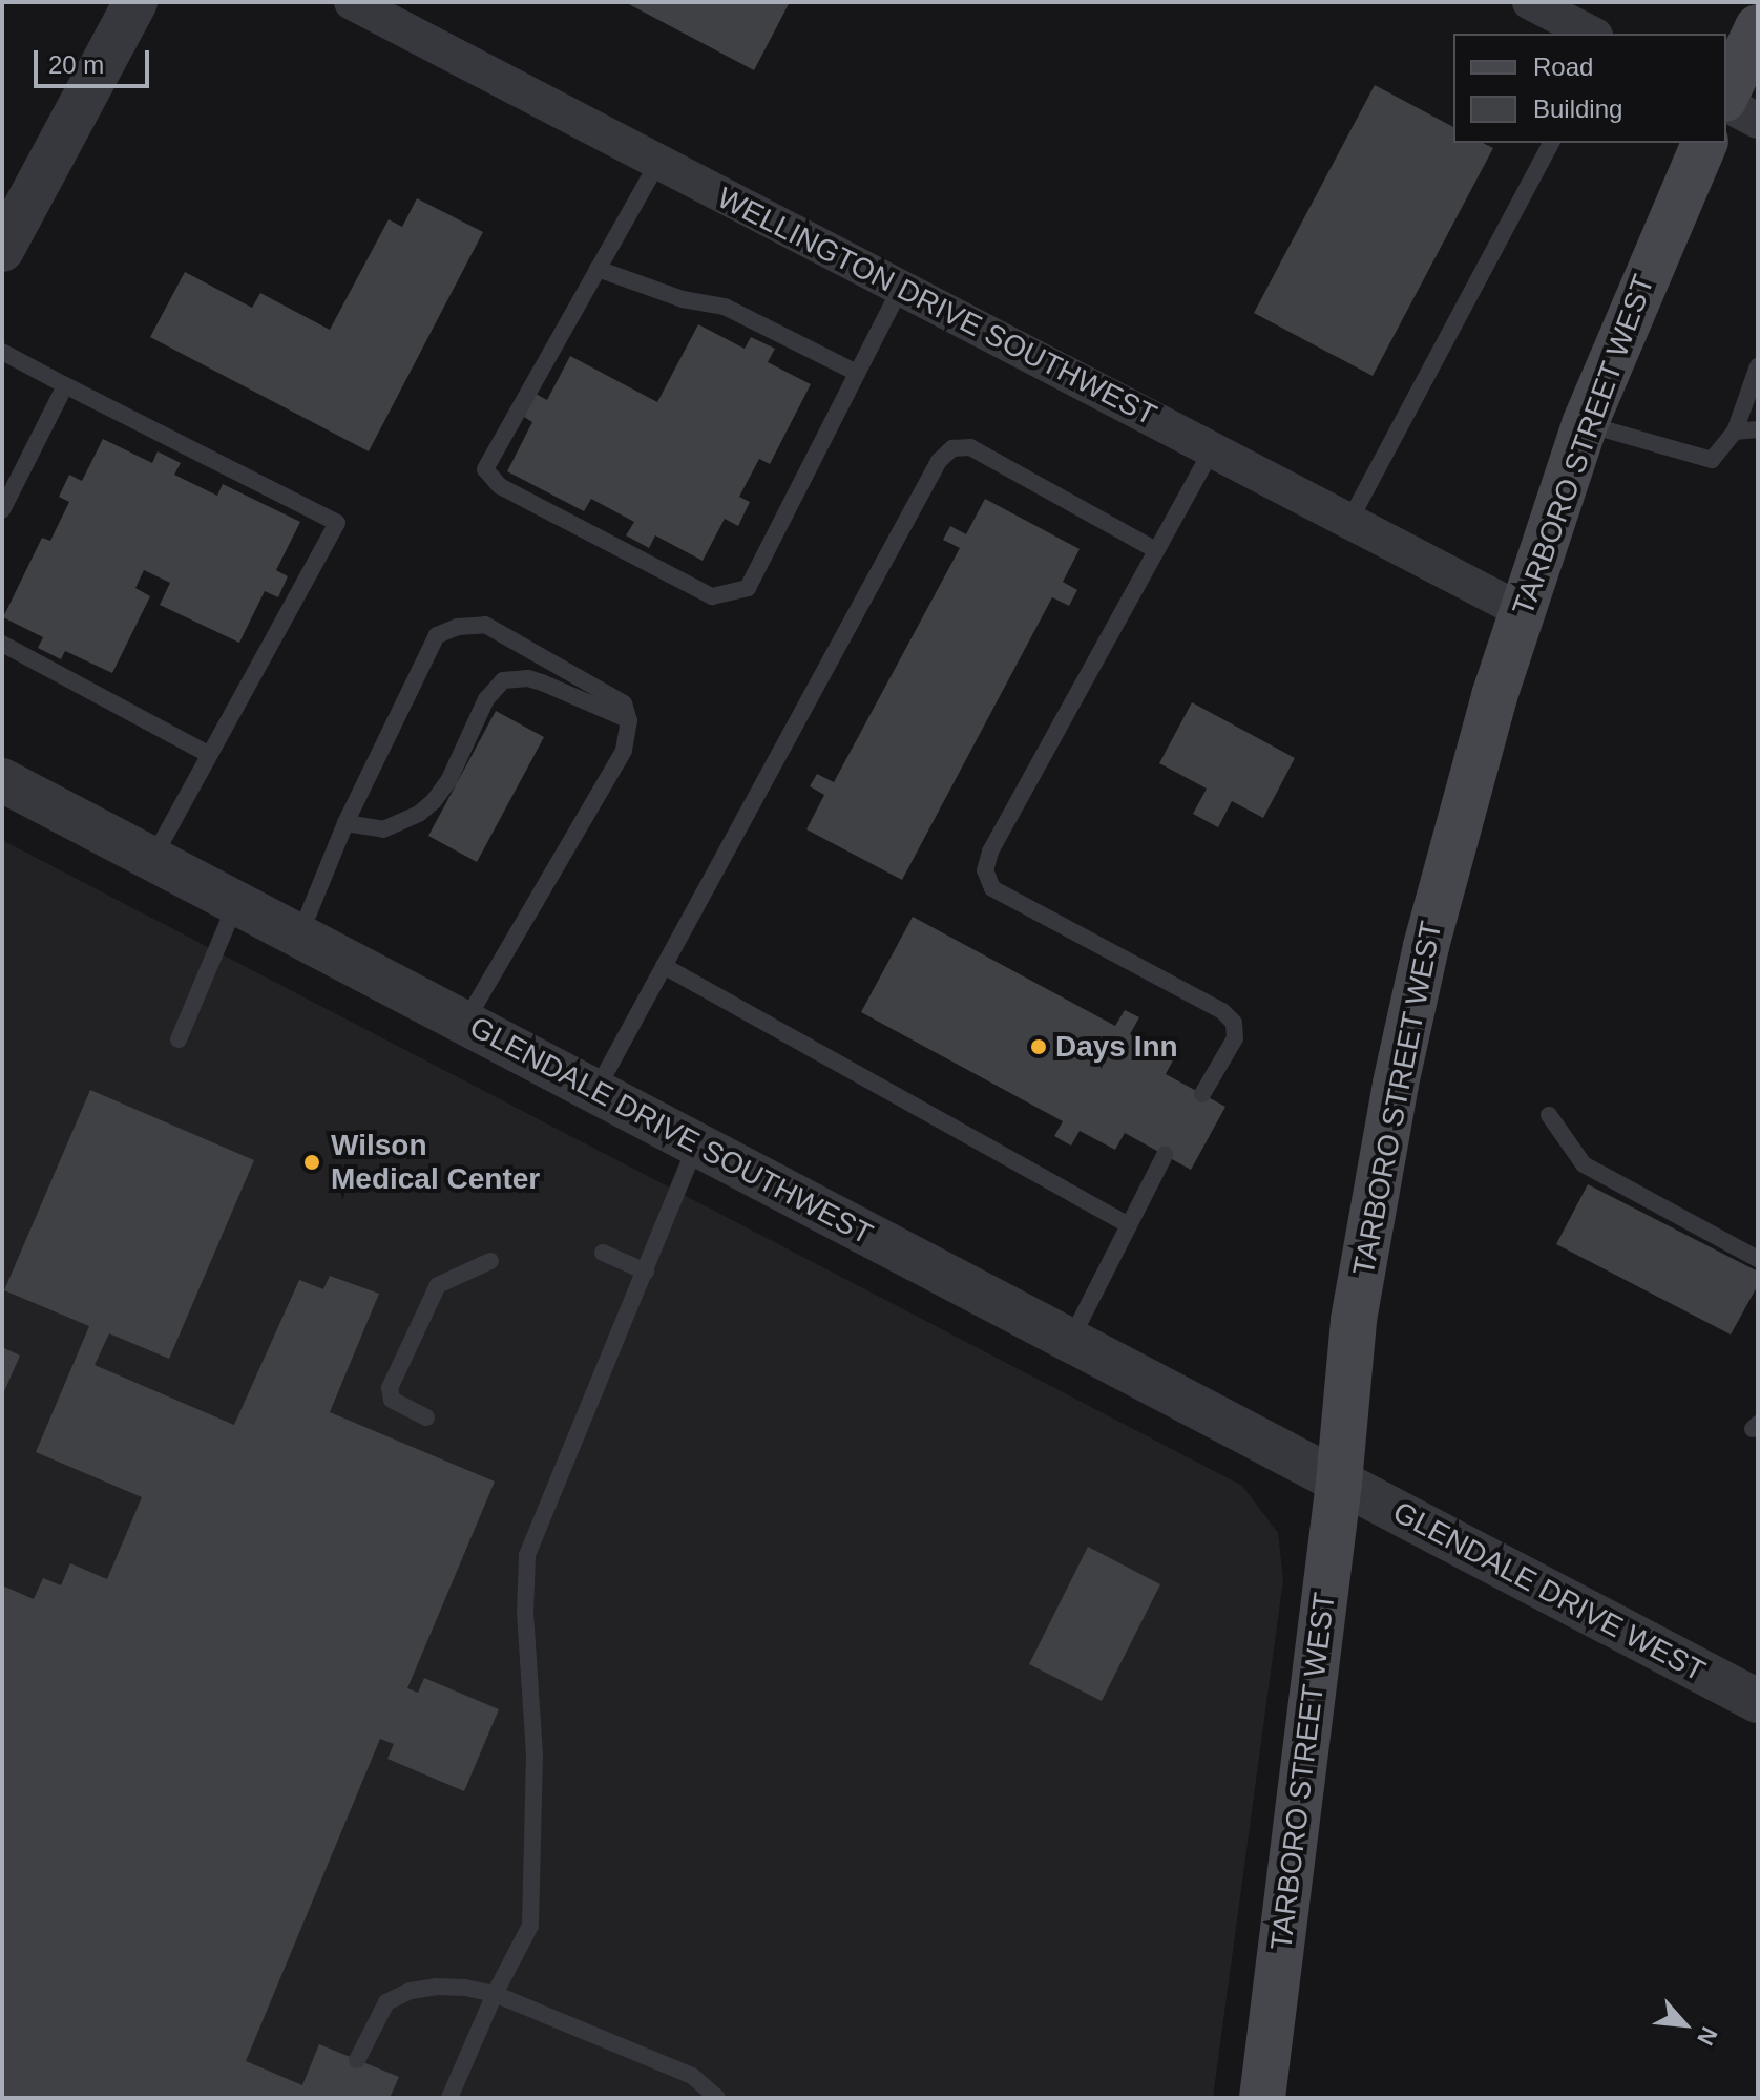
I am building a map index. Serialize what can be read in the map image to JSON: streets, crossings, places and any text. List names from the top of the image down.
{
  "streets": {
    "main road": ["TARBORO STREET WEST"],
    "street": ["WELLINGTON DRIVE SOUTHWEST", "GLENDALE DRIVE SOUTHWEST", "GLENDALE DRIVE WEST"]
  },
  "crossings": [
    ["WELLINGTON DRIVE SOUTHWEST", "TARBORO STREET WEST"],
    ["TARBORO STREET WEST", "GLENDALE DRIVE SOUTHWEST"],
    ["TARBORO STREET WEST", "GLENDALE DRIVE WEST"],
    ["GLENDALE DRIVE SOUTHWEST", "GLENDALE DRIVE WEST"]
  ],
  "places": ["Days Inn", "Wilson Medical Center"],
  "legend": ["Road", "Building"],
  "scale_bar": "20 m",
  "north": "bottom right"
}
